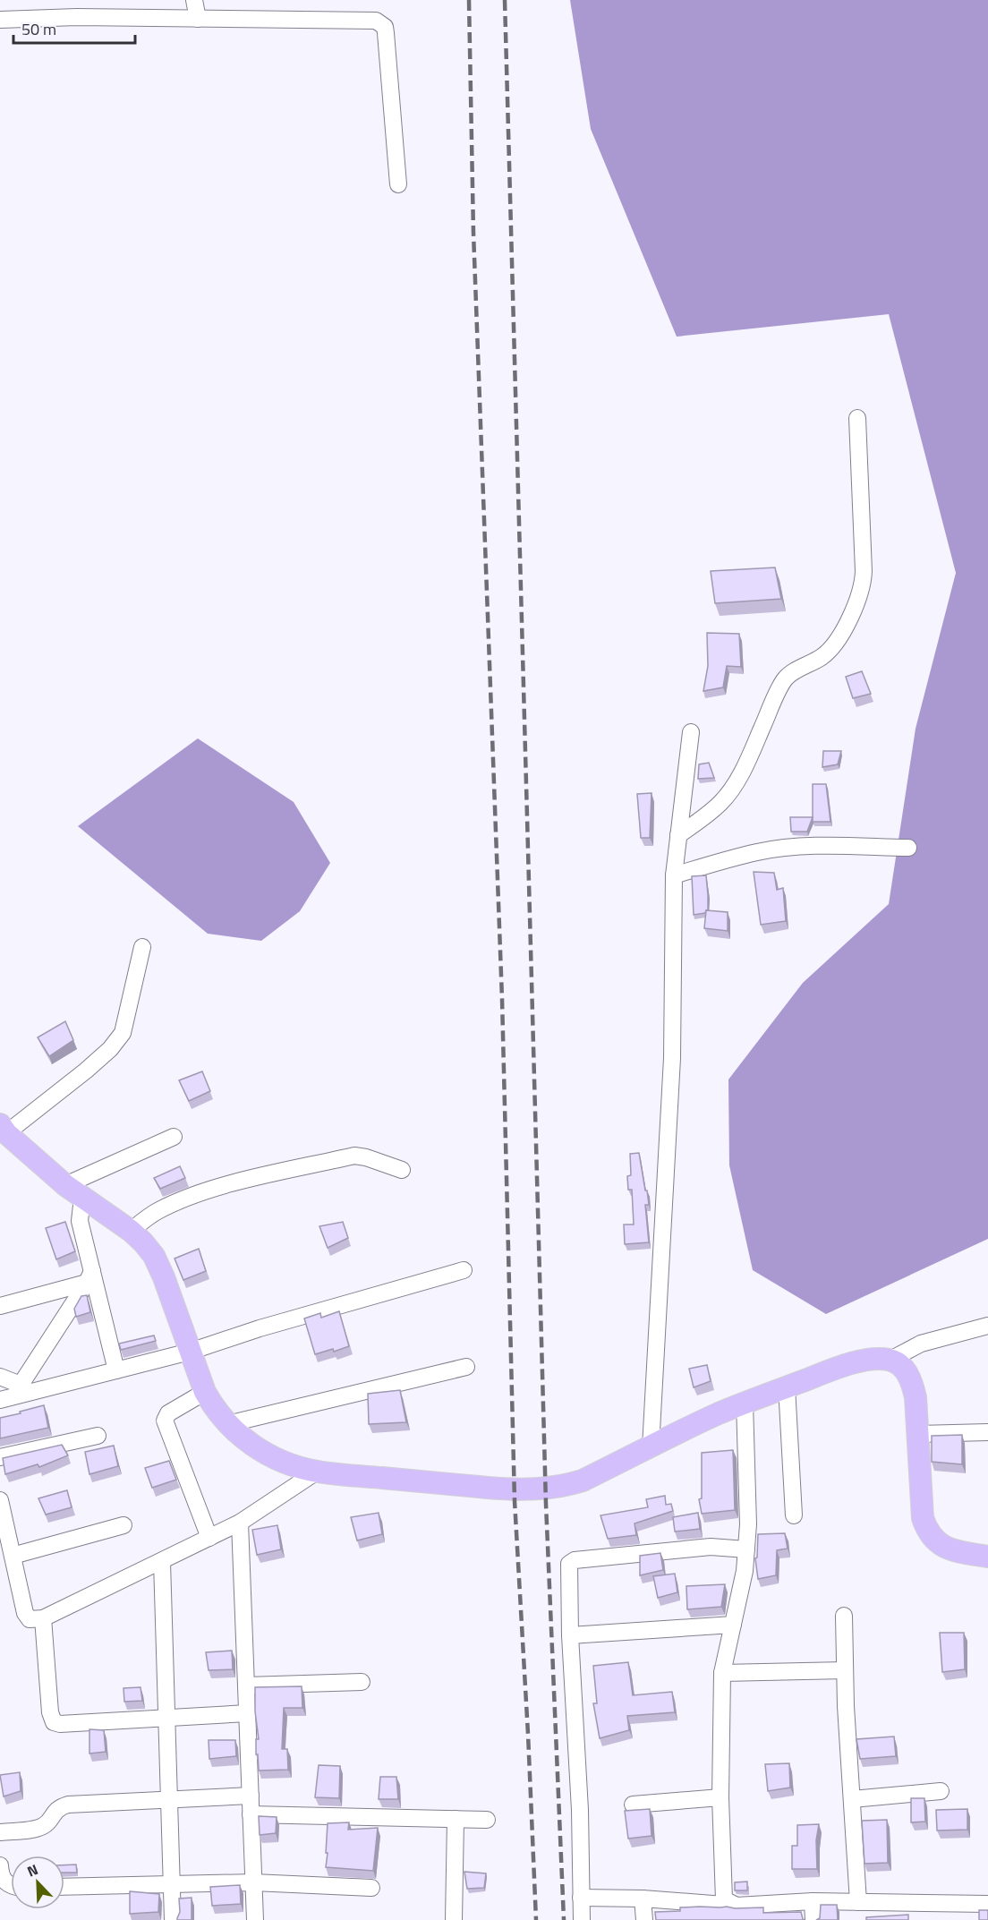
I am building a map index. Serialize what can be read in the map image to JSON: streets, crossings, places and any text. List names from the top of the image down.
{
  "scale_bar": "50 m",
  "north": "top left"
}
